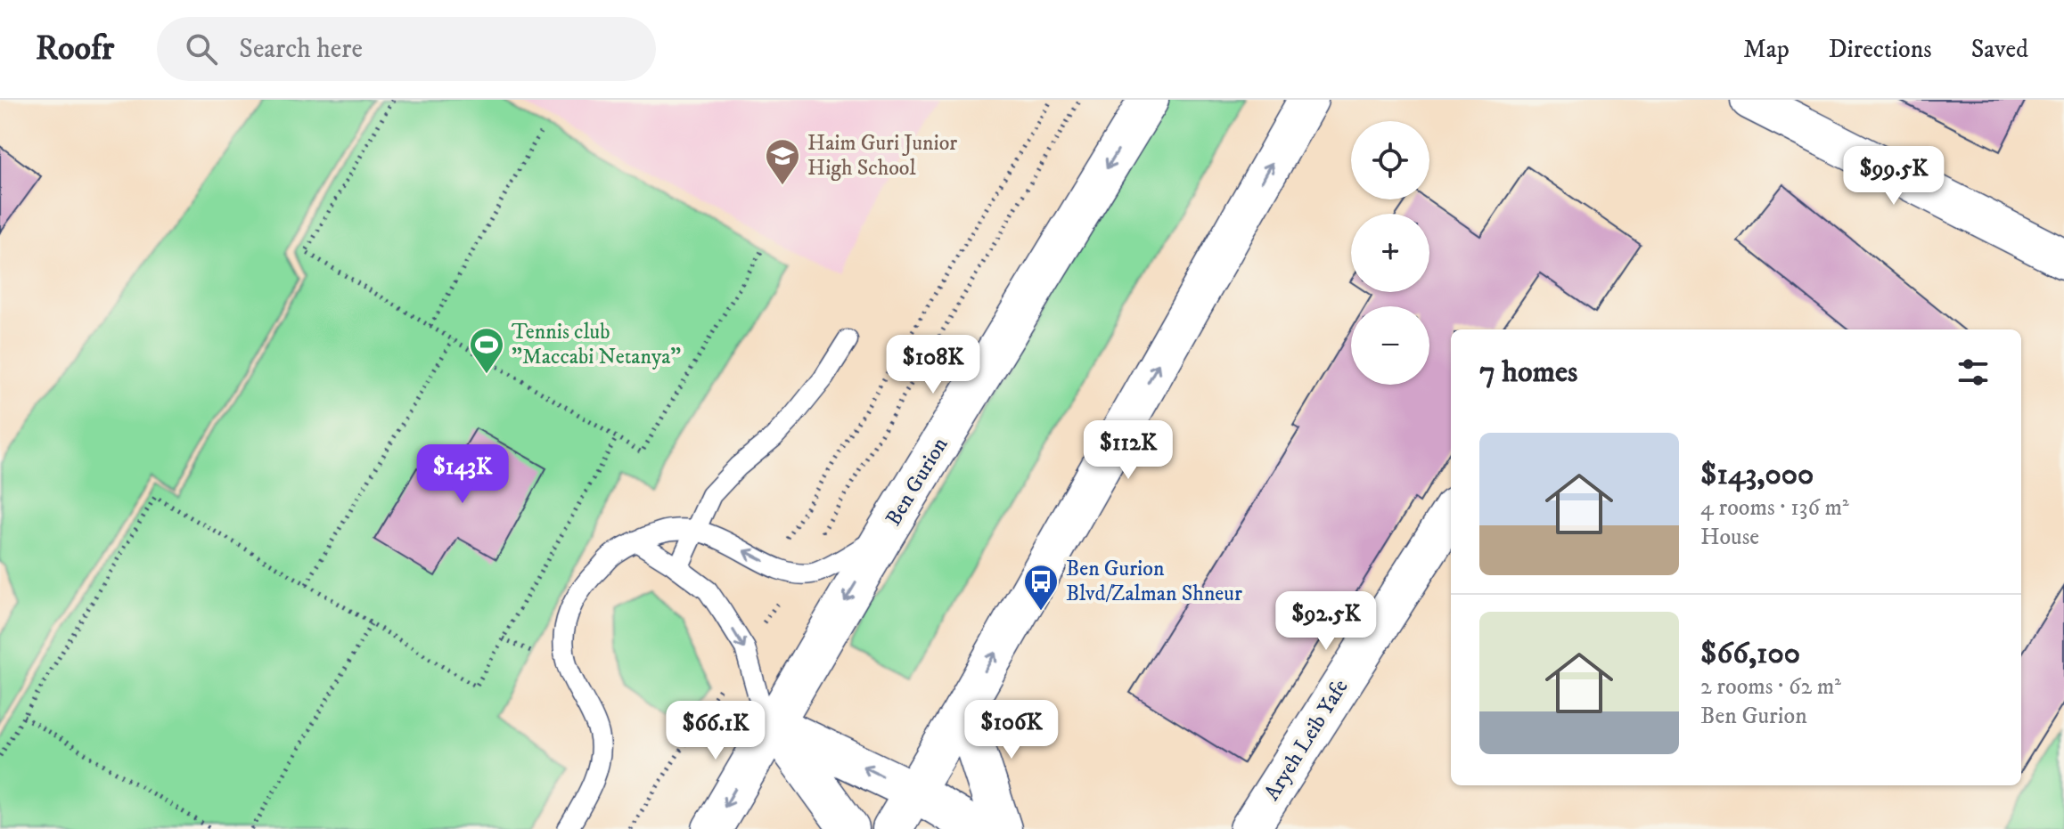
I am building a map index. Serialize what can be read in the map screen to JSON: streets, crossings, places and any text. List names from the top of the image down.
{
  "streets": {
    "main road": ["Ben Gurion", "Aryeh Leib Yafe"]
  },
  "places": {
    "school or university": ["Haim Guri Junior High School"],
    "sports": ["Tennis club \"Maccabi Netanya\""],
    "bus stop": ["Ben Gurion Blvd/Zalman Shneur"]
  },
  "page": {
    "header": "Roofr",
    "search": "Search here",
    "nav": ["Map", "Directions", "Saved"],
    "map_buttons": ["+", "−"],
    "price": [
      "$99.5K",
      "$108K",
      "$112K",
      "$143K",
      "$92.5K",
      "$106K",
      "$66.1K"
    ],
    "heading": "7 homes",
    "list": [
      {
        "name": "$143,000",
        "note": "4 rooms · 136 m² · House"
      },
      {
        "name": "$66,100",
        "note": "2 rooms · 62 m² · Ben Gurion"
      }
    ]
  }
}
